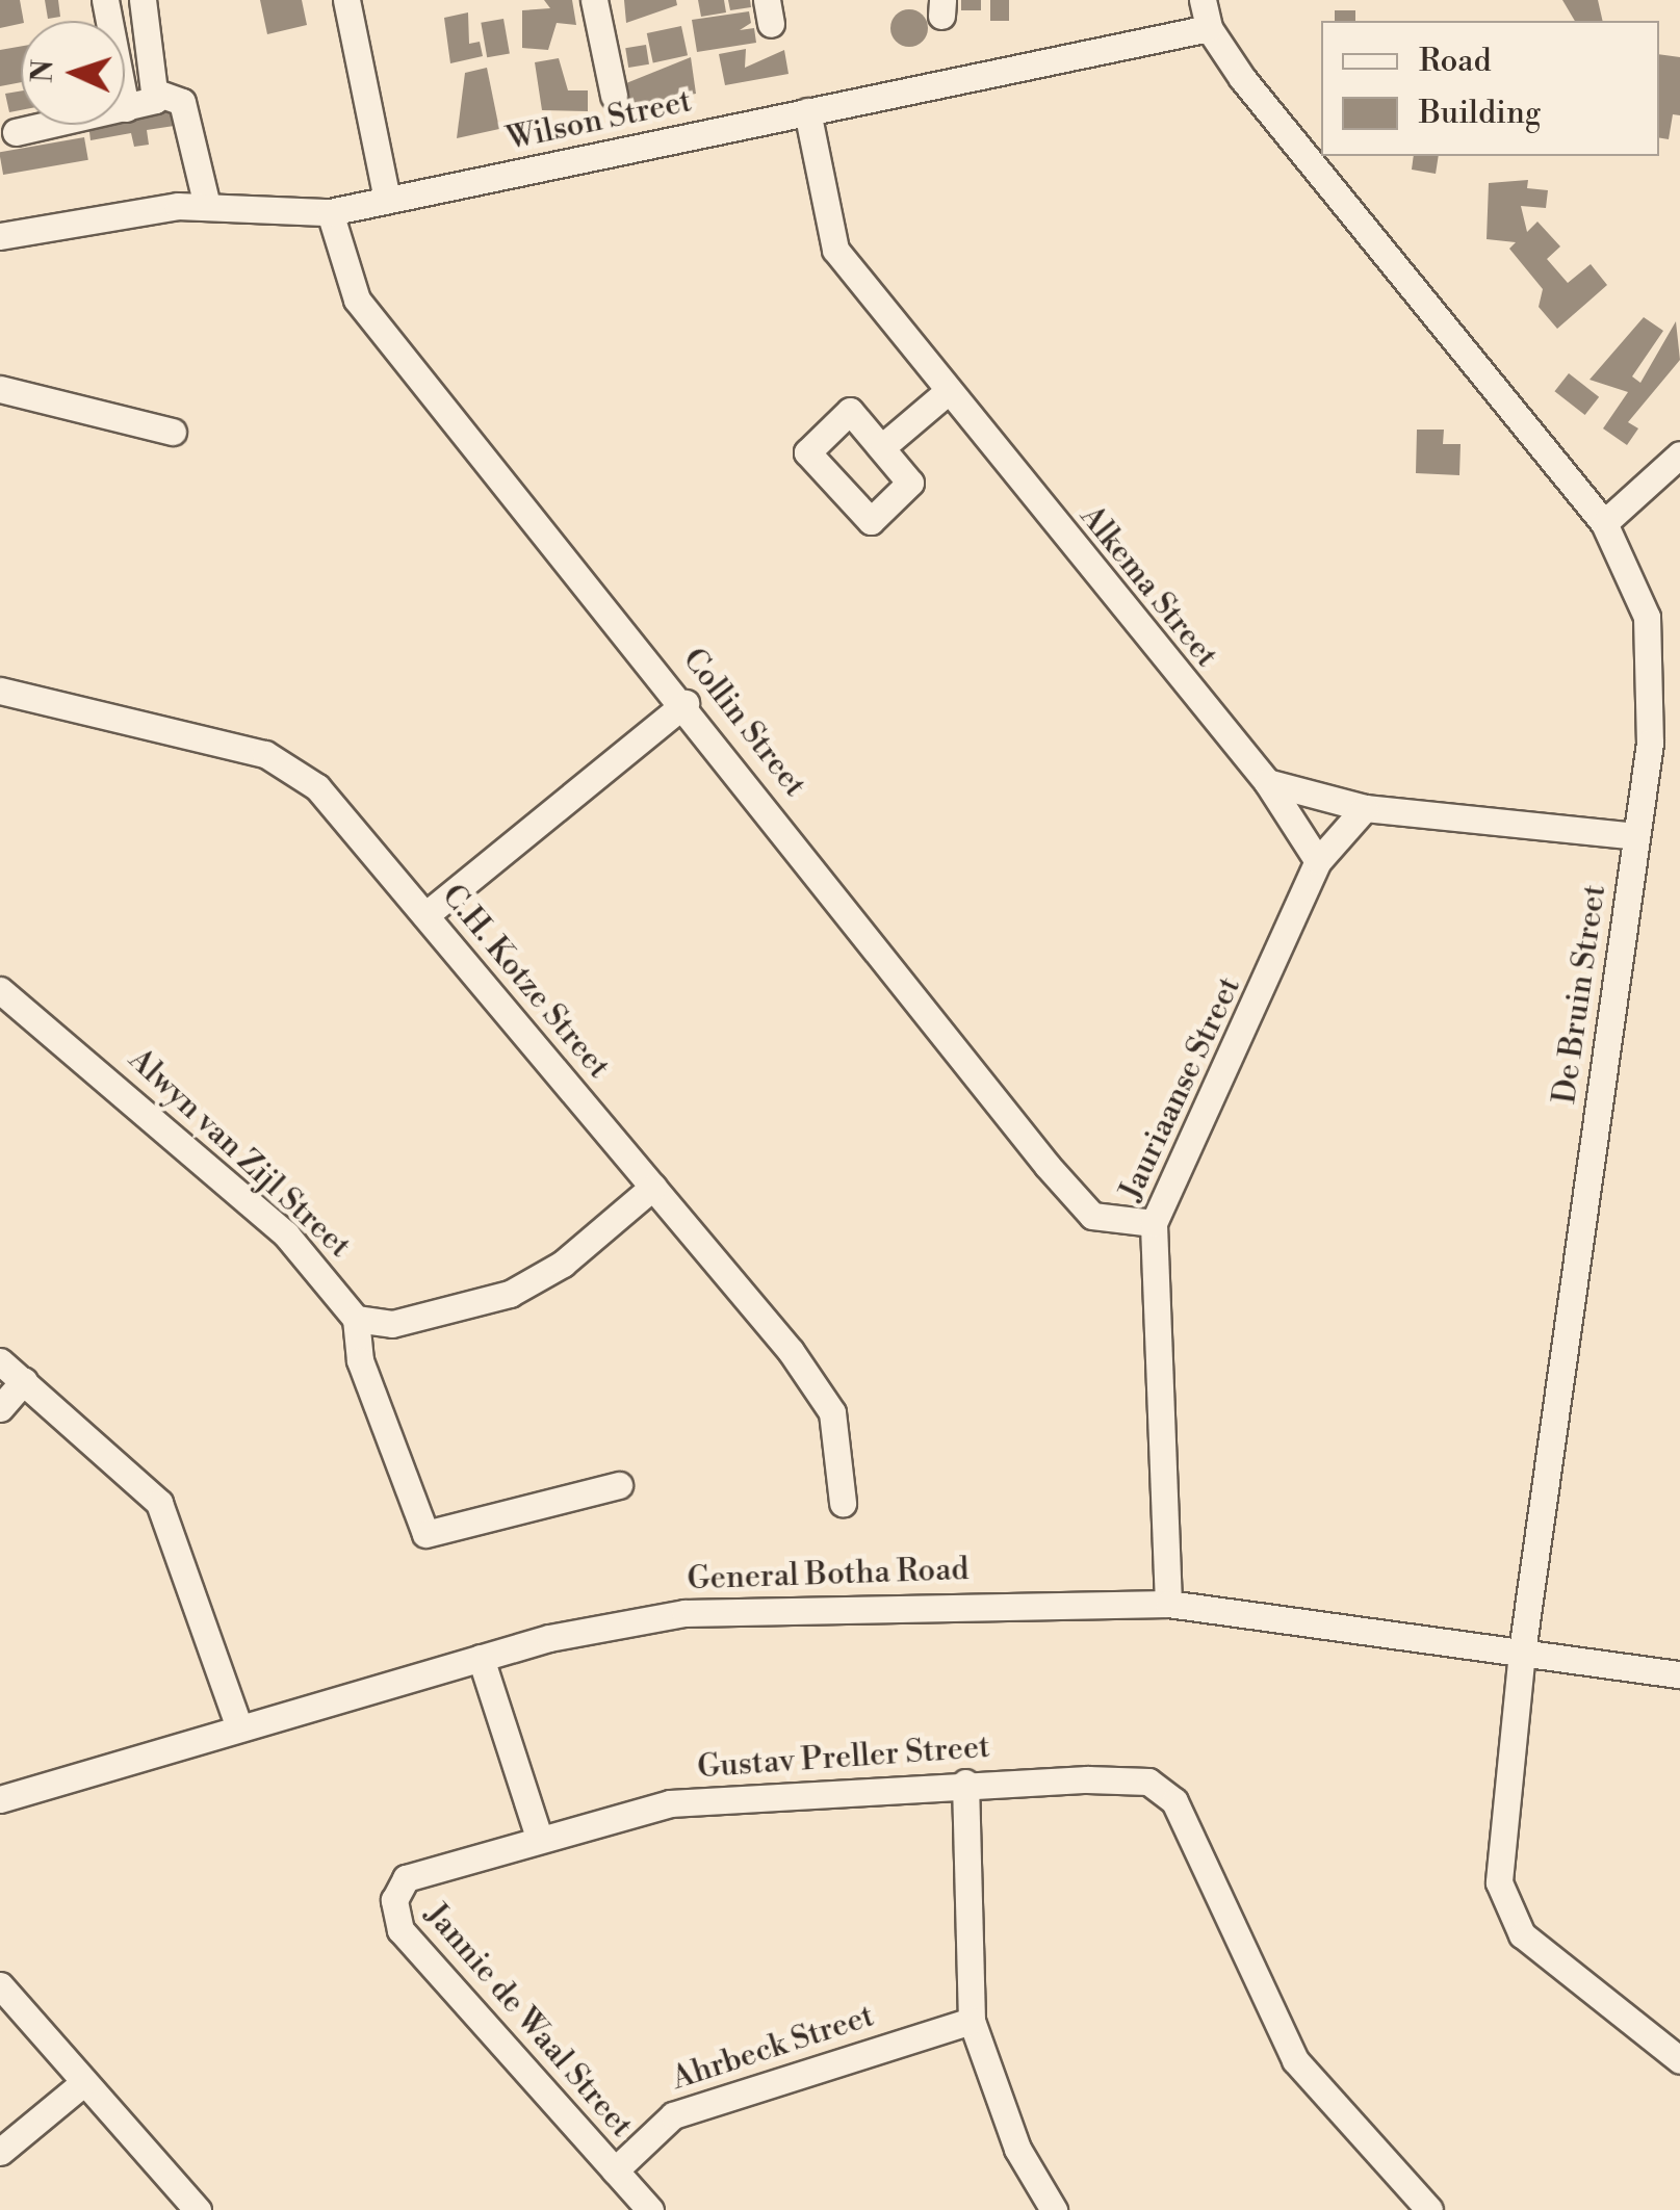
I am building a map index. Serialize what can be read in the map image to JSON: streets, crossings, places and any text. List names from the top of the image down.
{
  "streets": {
    "street": [
      "Wilson Street",
      "Alkema Street",
      "Collin Street",
      "C.H. Kotze Street",
      "De Bruin Street",
      "Jauriaanse Street",
      "Alwyn van Zijl Street",
      "General Botha Road",
      "Gustav Preller Street",
      "Jannie de Waal Street",
      "Ahrbeck Street"
    ]
  },
  "crossings": [
    ["Wilson Street", "Alkema Street"],
    ["Wilson Street", "Collin Street"],
    ["Wilson Street", "De Bruin Street"],
    ["Collin Street", "Jauriaanse Street"],
    ["De Bruin Street", "General Botha Road"],
    ["Jauriaanse Street", "General Botha Road"],
    ["Gustav Preller Street", "Jannie de Waal Street"],
    ["Jannie de Waal Street", "Ahrbeck Street"]
  ],
  "legend": ["Road", "Building"],
  "north": "left"
}
